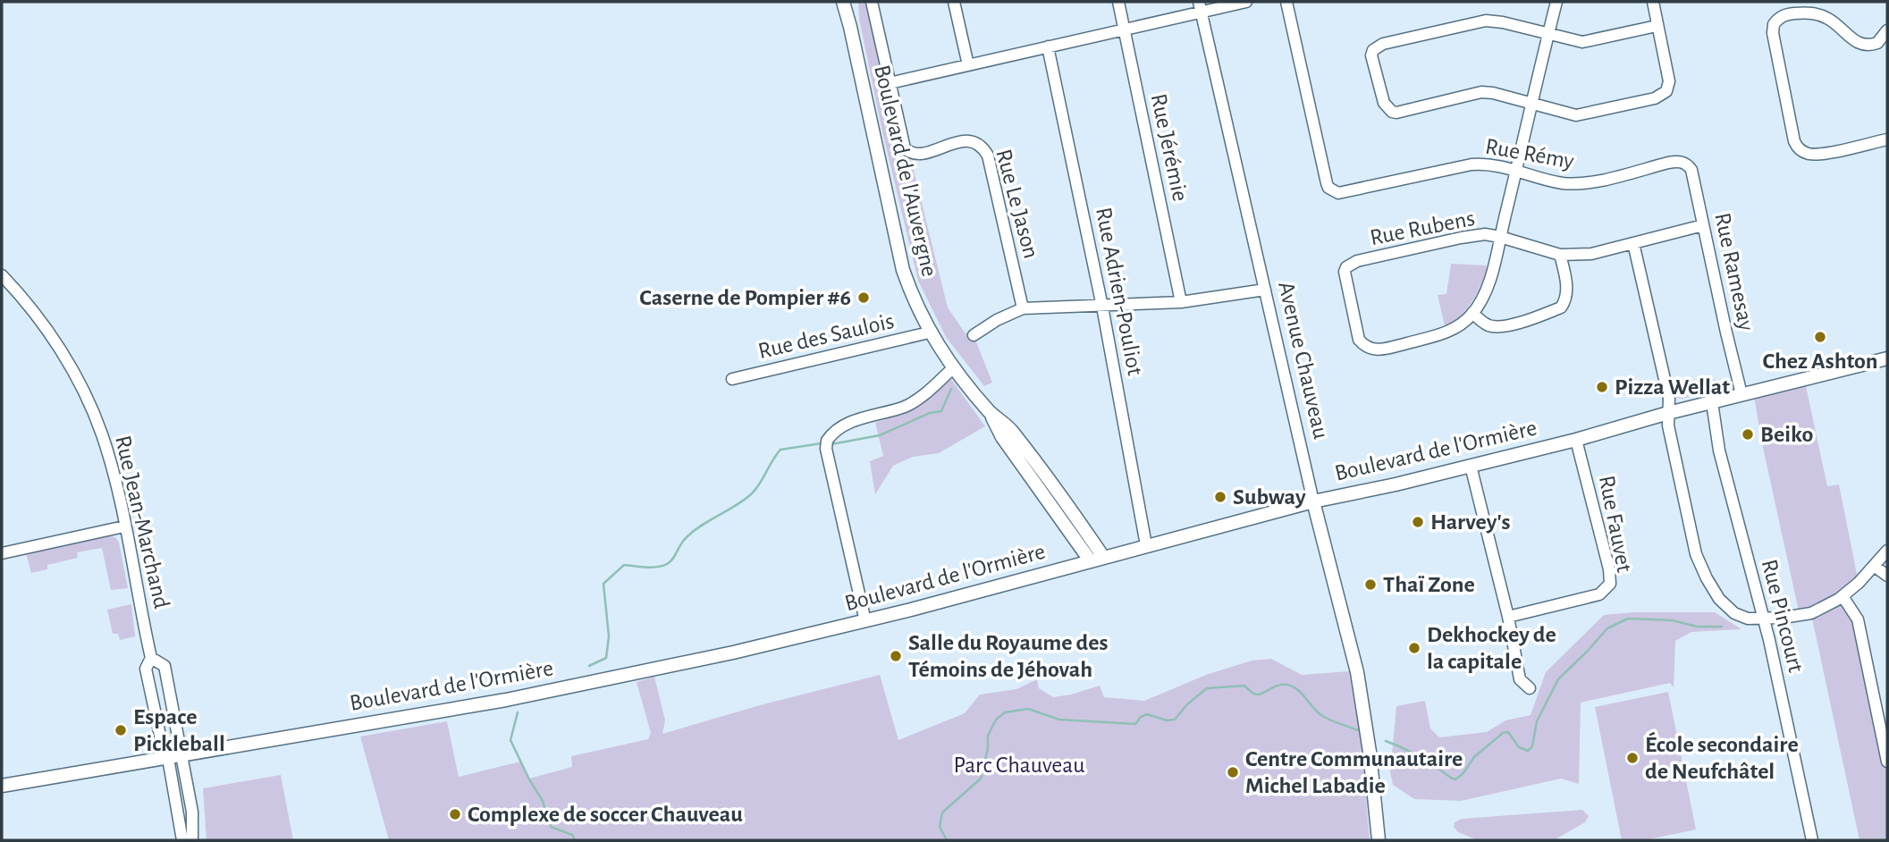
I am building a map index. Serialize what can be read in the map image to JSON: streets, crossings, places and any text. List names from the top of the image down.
{
  "streets": {
    "main road": ["Boulevard de l'Auvergne", "Avenue Chauveau", "Boulevard de l'Ormière"],
    "street": [
      "Rue Jérémie",
      "Rue Rémy",
      "Rue Le Jason",
      "Rue Rubens",
      "Rue Ramesay",
      "Rue Adrien-Pouliot",
      "Rue des Saulois",
      "Rue Jean-Marchand",
      "Rue Fauvet",
      "Rue Pincourt"
    ]
  },
  "crossings": [
    ["Rue Rémy", "Rue Ramesay"],
    ["Boulevard de l'Auvergne", "Rue des Saulois"],
    ["Boulevard de l'Auvergne", "Boulevard de l'Ormière"],
    ["Rue Rubens", "Rue Ramesay"],
    ["Rue Ramesay", "Boulevard de l'Ormière"],
    ["Rue Adrien-Pouliot", "Boulevard de l'Ormière"],
    ["Avenue Chauveau", "Boulevard de l'Ormière"],
    ["Boulevard de l'Ormière", "Rue Jean-Marchand"],
    ["Boulevard de l'Ormière", "Rue Fauvet"],
    ["Boulevard de l'Ormière", "Rue Pincourt"]
  ],
  "parks": ["Parc Chauveau"],
  "places": [
    "Caserne de Pompier #6",
    "Chez Ashton",
    "Pizza Wellat",
    "Beiko",
    "Subway",
    "Harvey's",
    "Thaï Zone",
    "Dekhockey de la capitale",
    "Salle du Royaume des Témoins de Jéhovah",
    "Espace Pickleball",
    "École secondaire de Neufchâtel",
    "Centre Communautaire Michel Labadie",
    "Complexe de soccer Chauveau"
  ]
}
